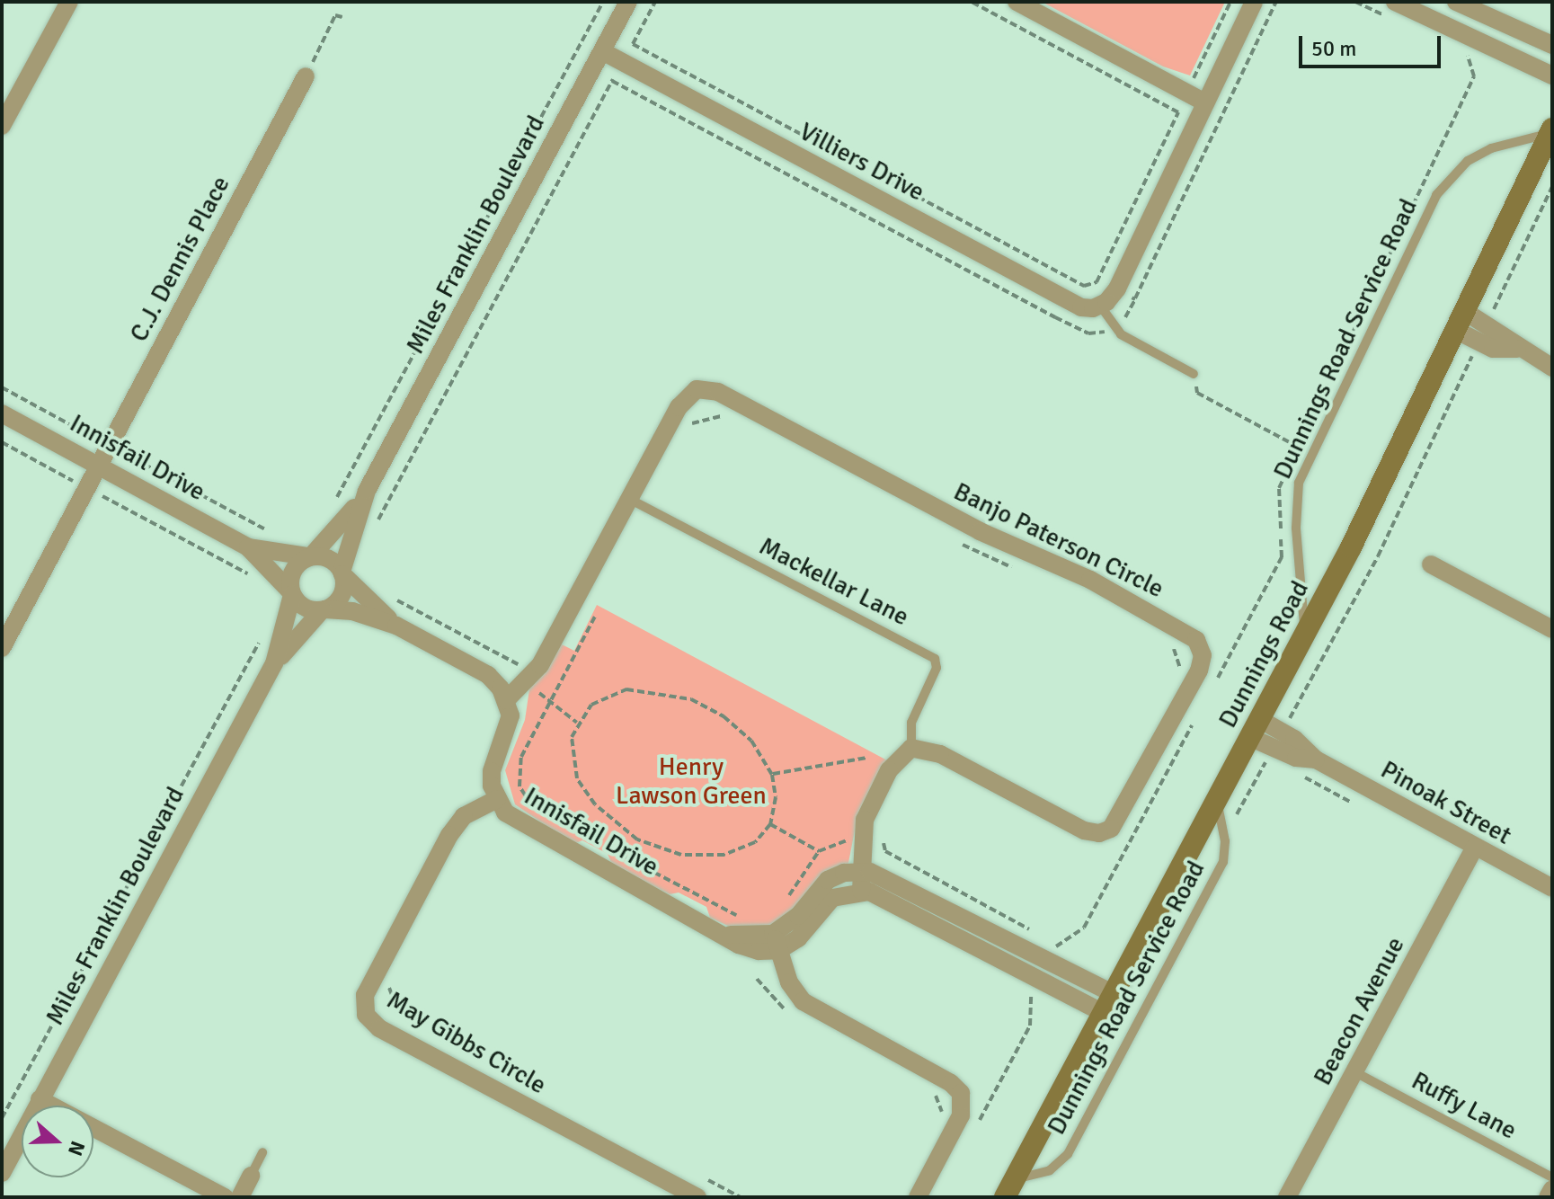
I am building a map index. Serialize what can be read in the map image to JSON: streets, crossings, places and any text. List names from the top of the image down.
{
  "streets": {
    "street": [
      "Villiers Drive",
      "Miles Franklin Boulevard",
      "C.J. Dennis Place",
      "Innisfail Drive",
      "Banjo Paterson Circle",
      "Dunnings Road",
      "Pinoak Street",
      "Beacon Avenue",
      "May Gibbs Circle"
    ],
    "lane": ["Dunnings Road Service Road", "Mackellar Lane", "Ruffy Lane"]
  },
  "crossings": [
    ["Villiers Drive", "Miles Franklin Boulevard"],
    ["Miles Franklin Boulevard", "Innisfail Drive"],
    ["C.J. Dennis Place", "Innisfail Drive"],
    ["Dunnings Road Service Road", "Dunnings Road"],
    ["Innisfail Drive", "Banjo Paterson Circle"],
    ["Innisfail Drive", "May Gibbs Circle"],
    ["Banjo Paterson Circle", "Mackellar Lane"],
    ["Dunnings Road", "Pinoak Street"],
    ["Pinoak Street", "Beacon Avenue"],
    ["Beacon Avenue", "Ruffy Lane"]
  ],
  "parks": ["Henry Lawson Green"],
  "scale_bar": "50 m",
  "north": "right"
}
